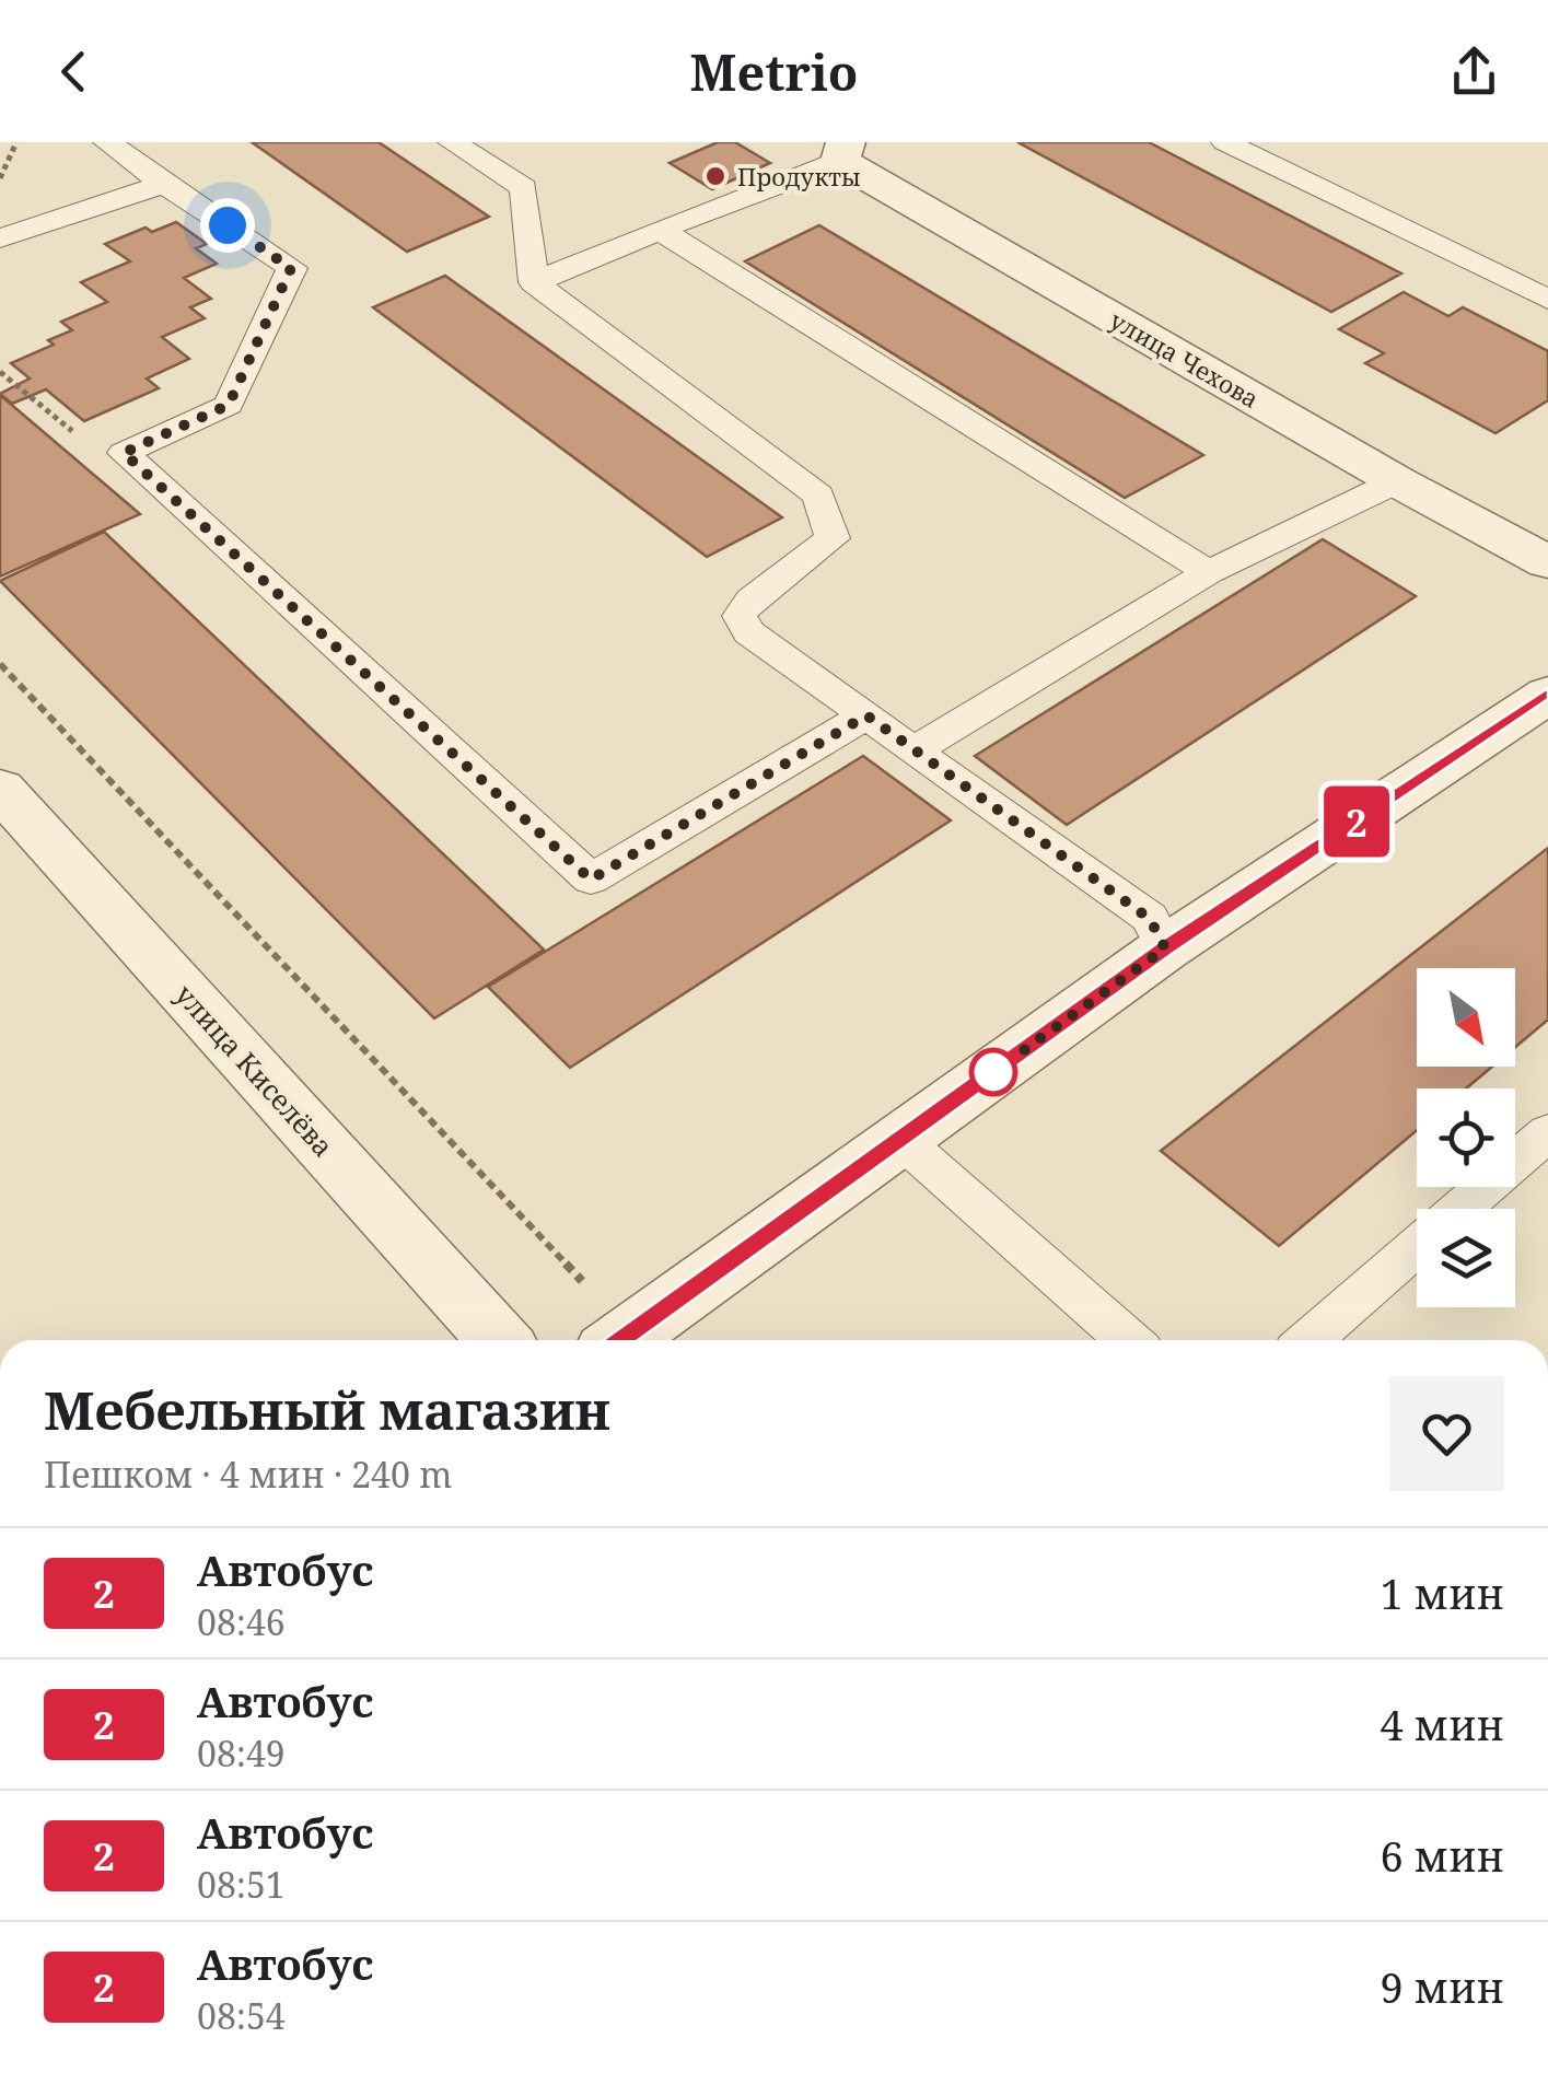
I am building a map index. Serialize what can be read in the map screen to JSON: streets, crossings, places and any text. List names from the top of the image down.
{
  "streets": {
    "street": ["улица Чехова", "улица Киселёва"]
  },
  "places": ["Продукты"],
  "lines": ["bus line 2"],
  "north": "bottom right",
  "page": {
    "header": "Metrio",
    "on_map": "2",
    "heading": ["Мебельный магазин", "Пешком · 4 мин · 240 m"],
    "list": [
      {
        "mark": "2",
        "name": "Автобус",
        "note": "08:46",
        "value": "1 мин"
      },
      {
        "mark": "2",
        "name": "Автобус",
        "note": "08:49",
        "value": "4 мин"
      },
      {
        "mark": "2",
        "name": "Автобус",
        "note": "08:51",
        "value": "6 мин"
      },
      {
        "mark": "2",
        "name": "Автобус",
        "note": "08:54",
        "value": "9 мин"
      }
    ]
  }
}
